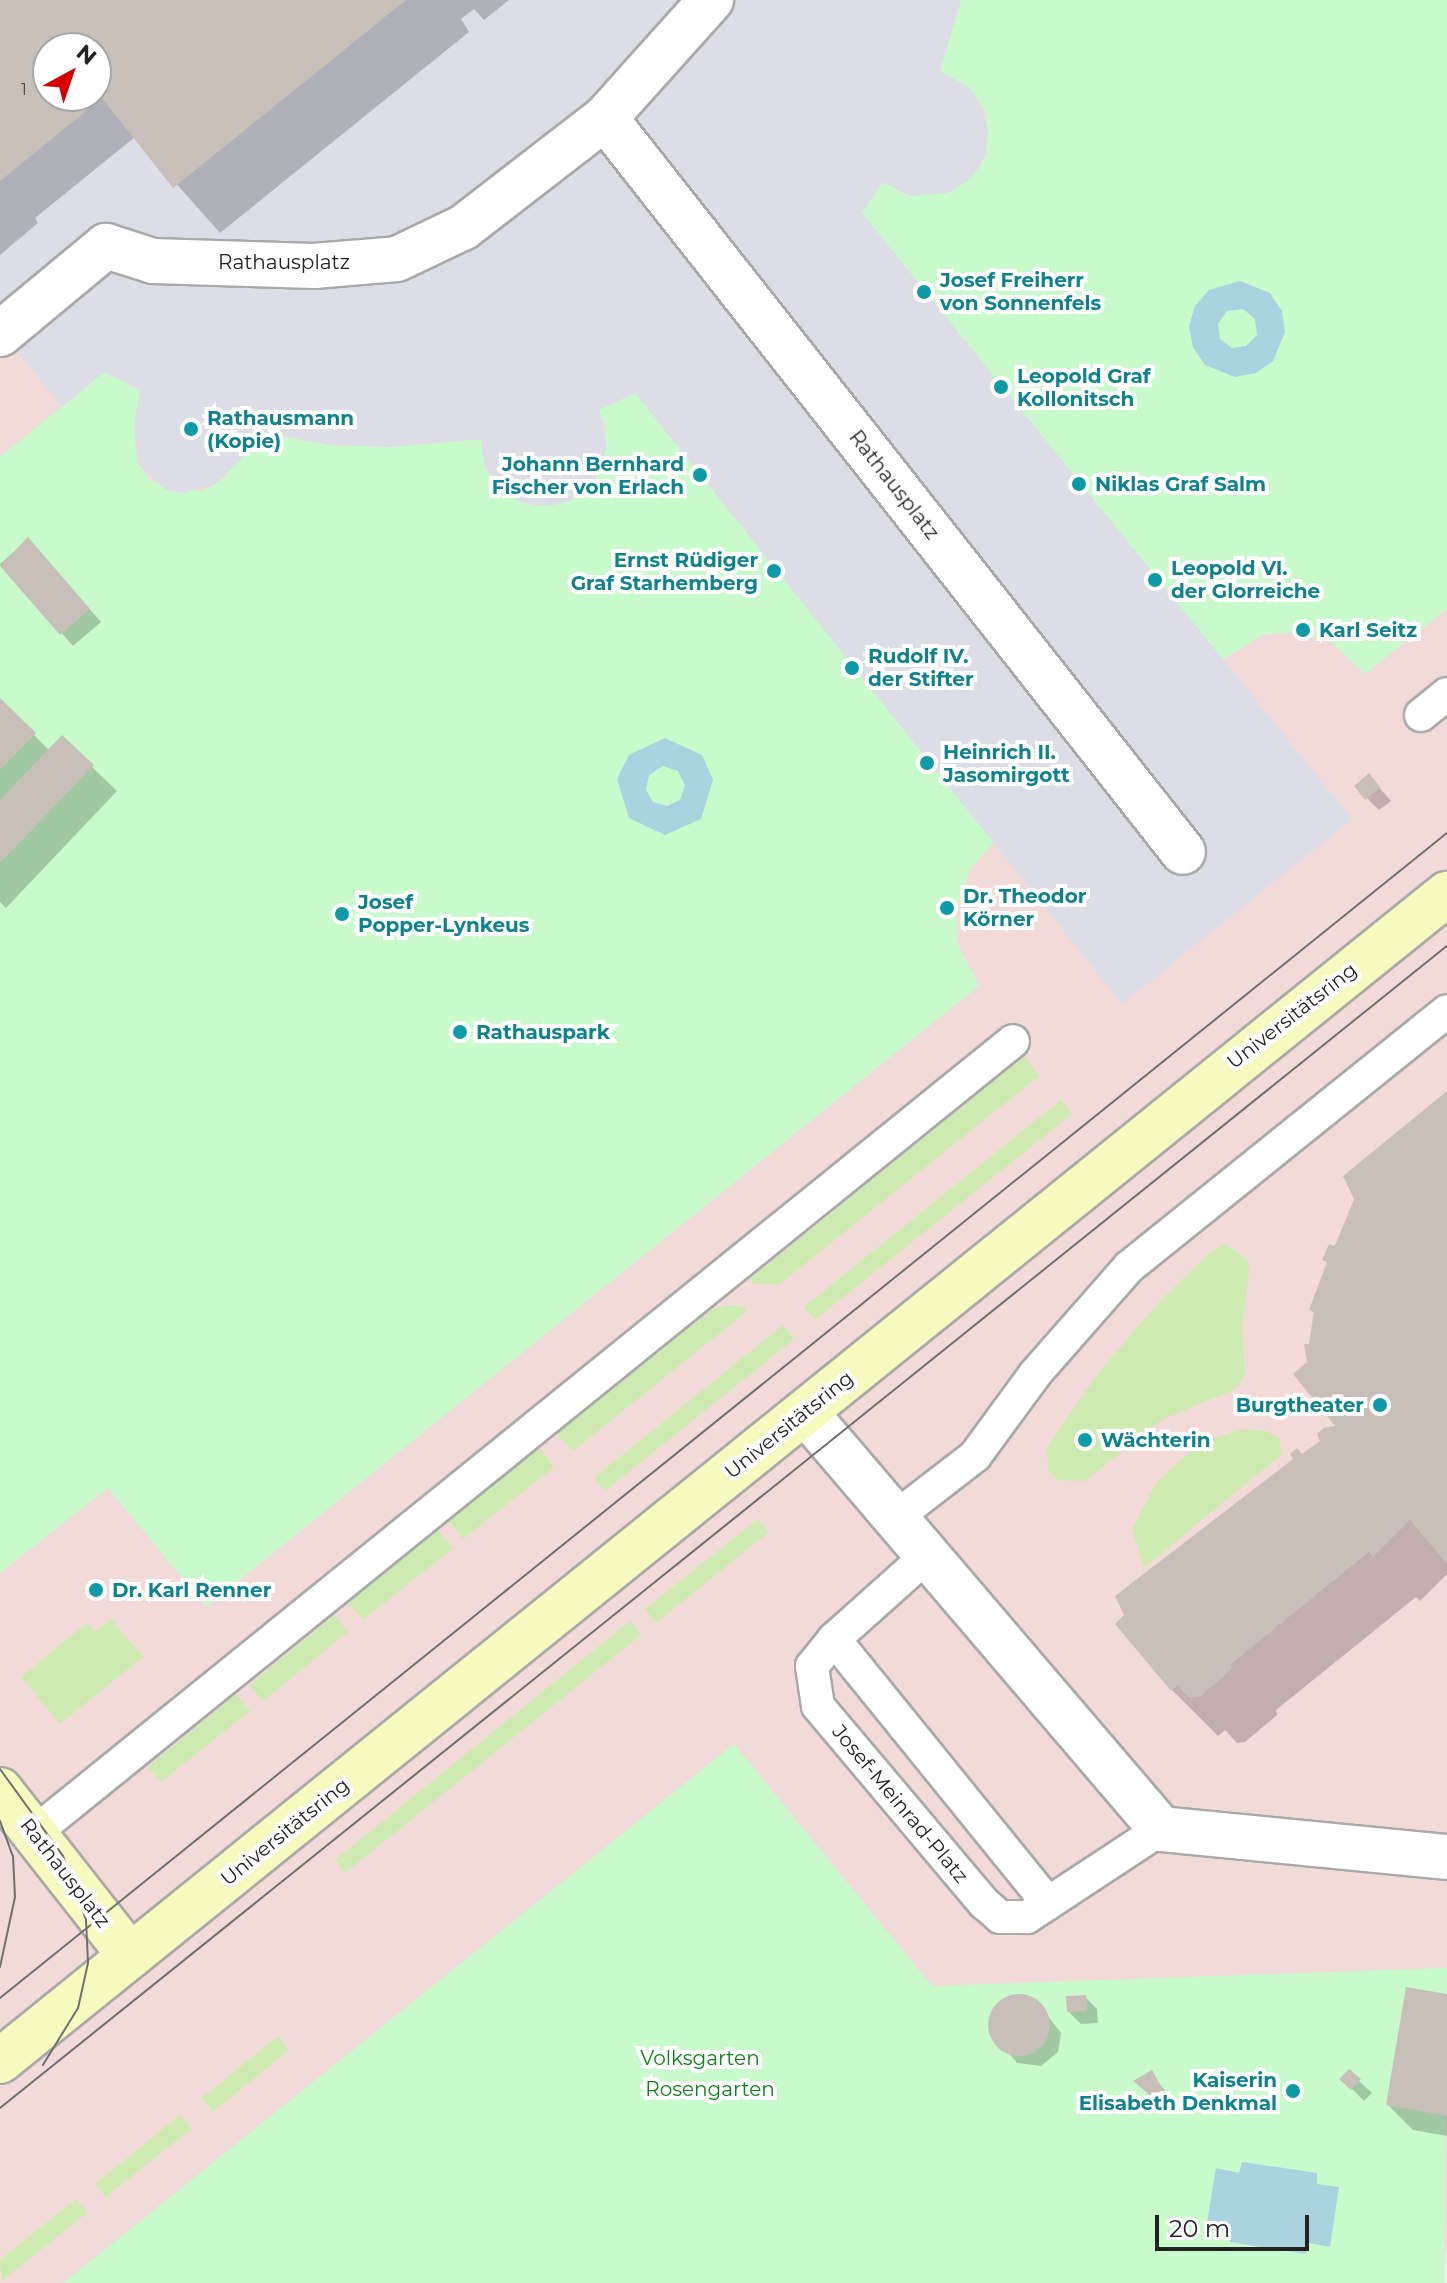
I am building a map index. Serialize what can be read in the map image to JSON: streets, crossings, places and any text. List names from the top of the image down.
{
  "streets": {
    "main road": ["Rathausplatz", "Universitätsring"],
    "lane": ["Josef-Meinrad-Platz"]
  },
  "crossings": [
    ["Rathausplatz", "Universitätsring"]
  ],
  "parks": ["Volksgarten", "Rosengarten"],
  "places": [
    "Josef Freiherr von Sonnenfels",
    "Leopold Graf Kollonitsch",
    "Rathausmann (Kopie)",
    "Johann Bernhard Fischer von Erlach",
    "Niklas Graf Salm",
    "Ernst Rüdiger Graf Starhemberg",
    "Leopold VI. der Glorreiche",
    "Karl Seitz",
    "Rudolf IV. der Stifter",
    "Heinrich II. Jasomirgott",
    "Dr. Theodor Körner",
    "Josef Popper-Lynkeus",
    "Rathauspark",
    "Burgtheater",
    "Wächterin",
    "Dr. Karl Renner",
    "Kaiserin Elisabeth Denkmal"
  ],
  "house_numbers": ["1"],
  "scale_bar": "20 m",
  "north": "top right"
}
